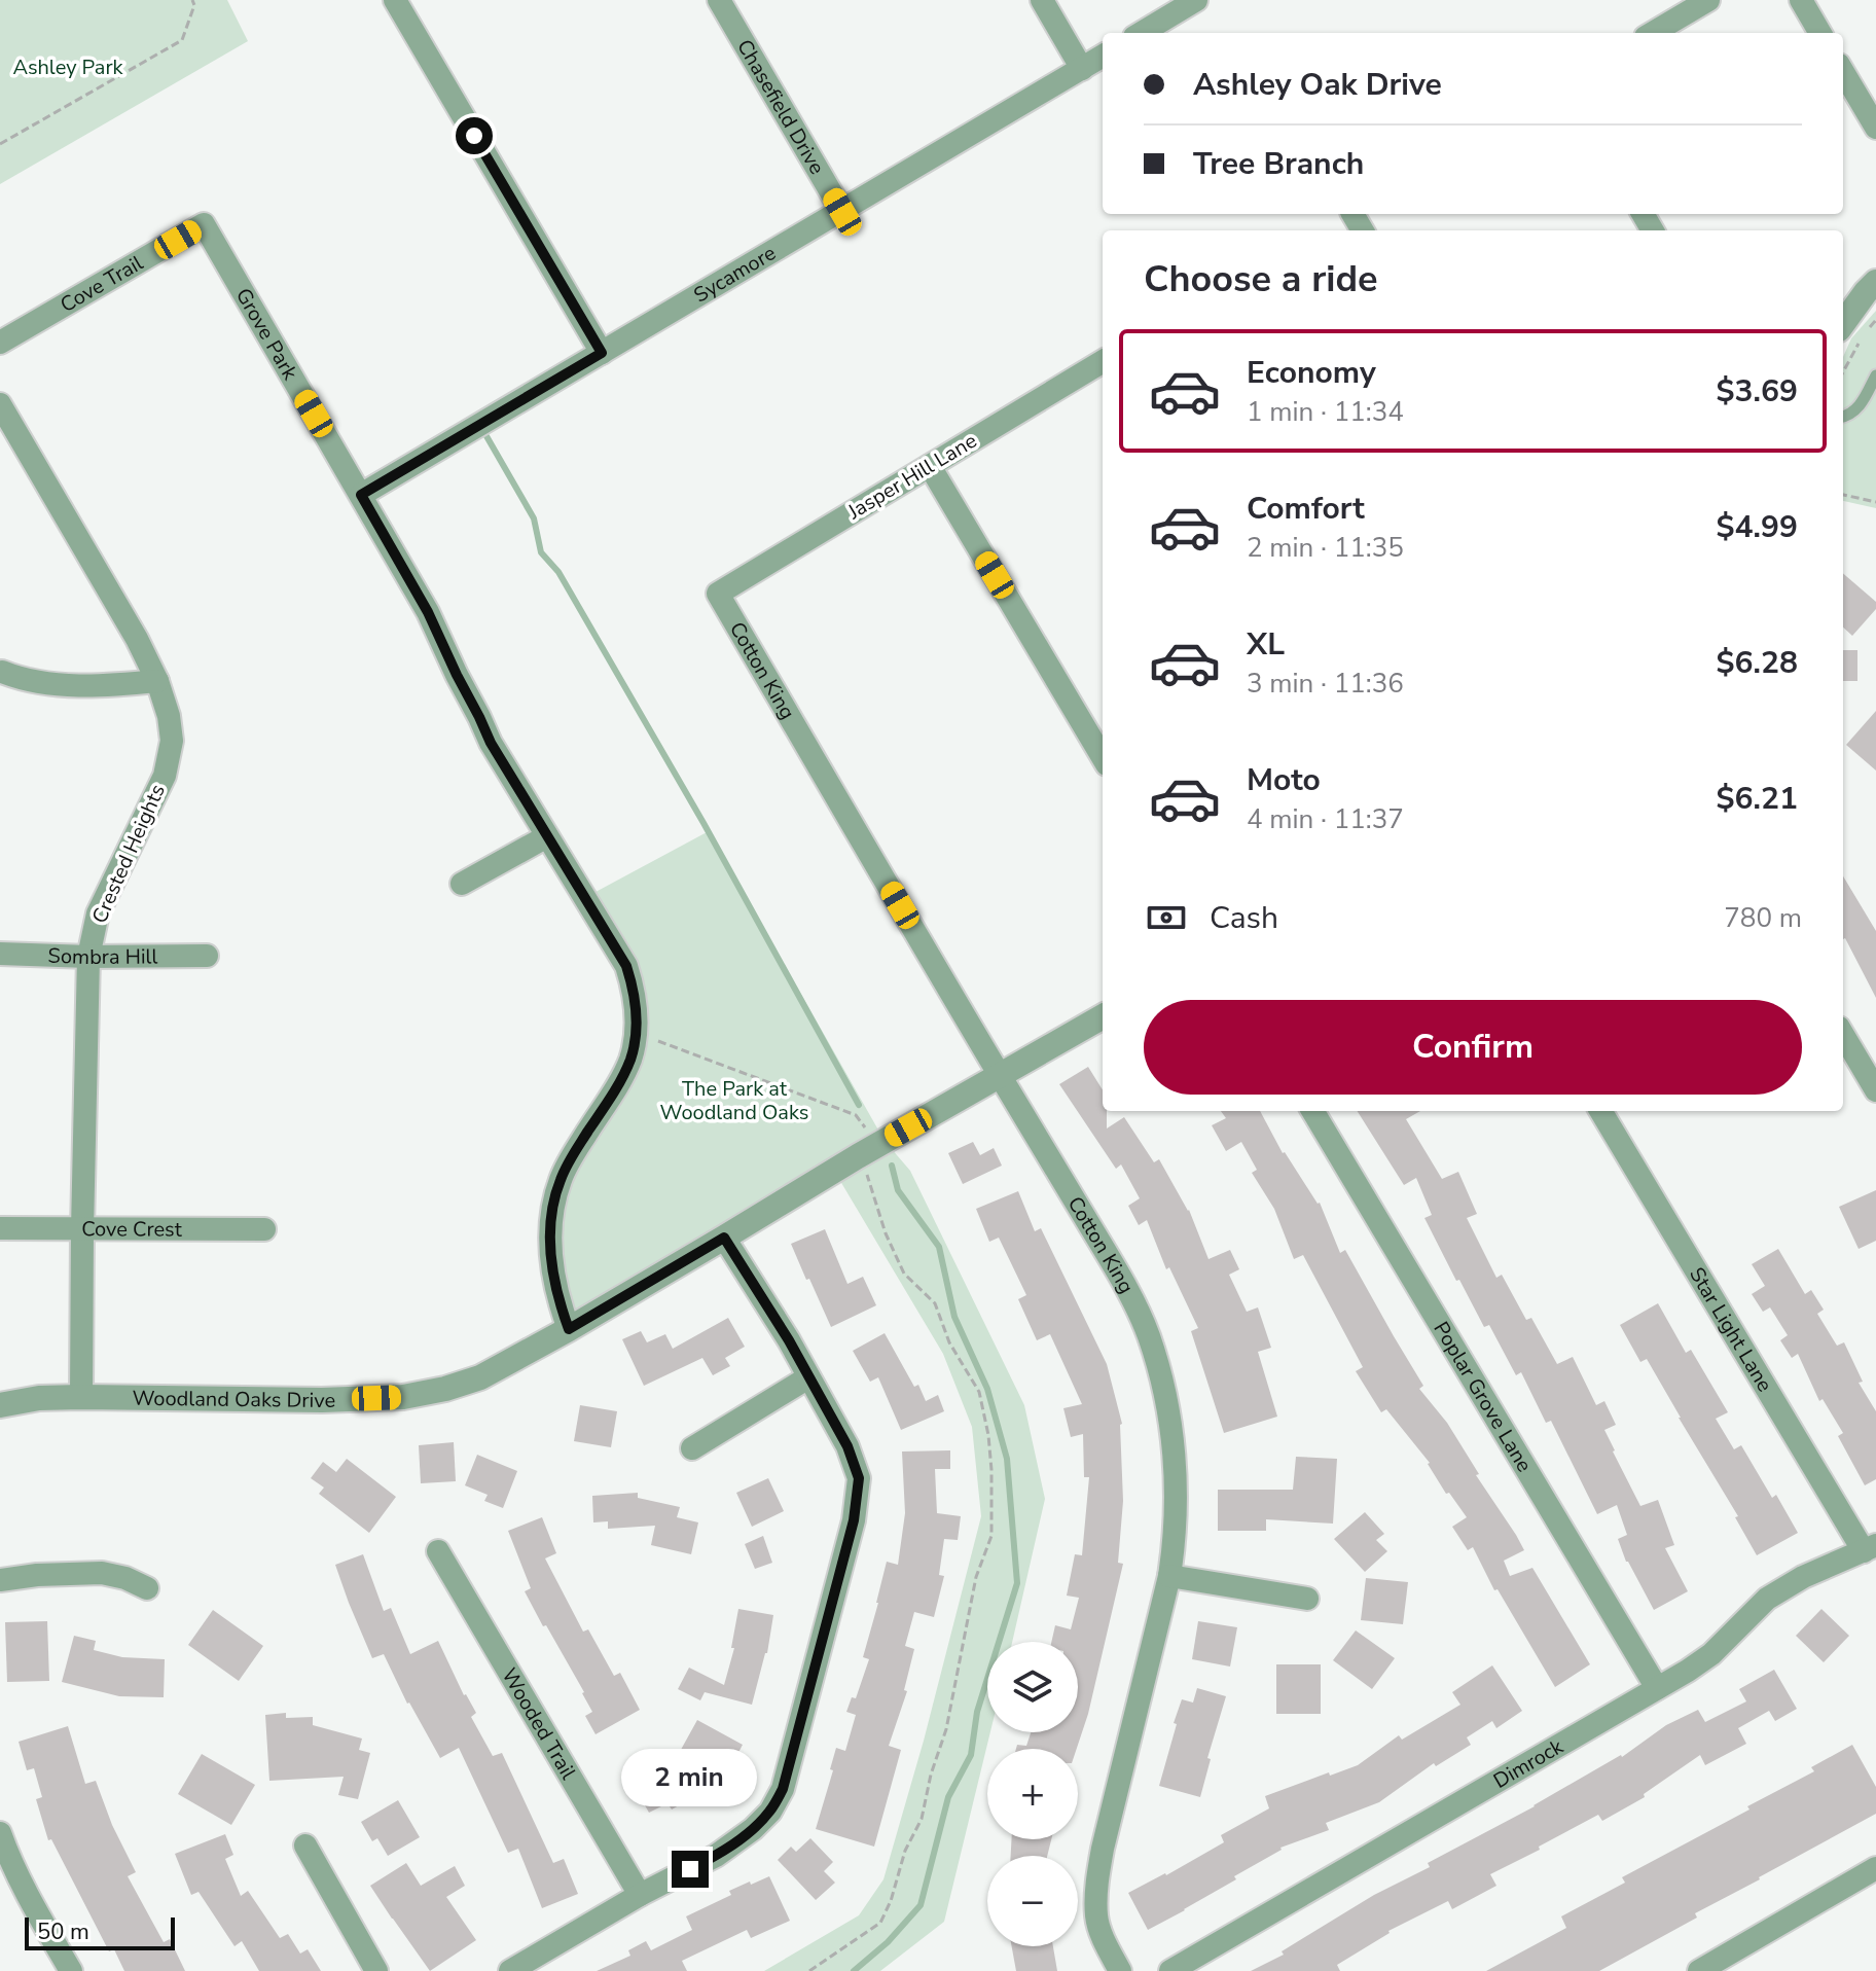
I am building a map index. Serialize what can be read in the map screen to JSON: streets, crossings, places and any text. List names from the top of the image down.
{
  "streets": {
    "street": [
      "Chasefield Drive",
      "Sycamore",
      "Cove Trail",
      "Grove Park",
      "Jasper Hill Lane",
      "Cotton King",
      "Crested Heights",
      "Sombra Hill",
      "Cove Crest",
      "Star Light Lane",
      "Poplar Grove Lane",
      "Woodland Oaks Drive",
      "Wooded Trail",
      "Dimrock"
    ]
  },
  "crossings": [
    ["Chasefield Drive", "Sycamore"],
    ["Sycamore", "Grove Park"],
    ["Cove Trail", "Grove Park"],
    ["Grove Park", "Woodland Oaks Drive"],
    ["Jasper Hill Lane", "Cotton King"],
    ["Cotton King", "Woodland Oaks Drive"],
    ["Crested Heights", "Sombra Hill"],
    ["Crested Heights", "Cove Crest"],
    ["Crested Heights", "Woodland Oaks Drive"],
    ["Star Light Lane", "Dimrock"],
    ["Poplar Grove Lane", "Dimrock"]
  ],
  "parks": ["Ashley Park", "The Park at Woodland Oaks"],
  "scale_bar": "50 m",
  "page": {
    "banner": ["Ashley Oak Drive", "Tree Branch"],
    "heading": "Choose a ride",
    "list": [
      {
        "name": "Economy",
        "note": "1 min · 11:34",
        "value": "$3.69"
      },
      {
        "name": "Comfort",
        "note": "2 min · 11:35",
        "value": "$4.99"
      },
      {
        "name": "XL",
        "note": "3 min · 11:36",
        "value": "$6.28"
      },
      {
        "name": "Moto",
        "note": "4 min · 11:37",
        "value": "$6.21"
      }
    ],
    "pay": ["Cash", "780 m"],
    "buttons": "Confirm",
    "map_buttons": ["+", "−"],
    "bubble": "2 min",
    "scale": "50 m"
  }
}
